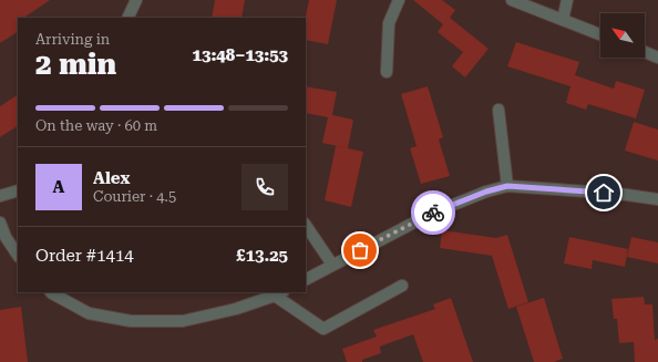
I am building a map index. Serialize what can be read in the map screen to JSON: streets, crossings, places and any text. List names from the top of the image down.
{
  "north": "top left",
  "page": {
    "heading": ["2 min", "Arriving in", "13:48–13:53"],
    "panel": [
      "Alex",
      "Courier · 4.5",
      "Order #1414",
      "£13.25"
    ],
    "bar": "On the way · 60 m",
    "round": "A"
  }
}
